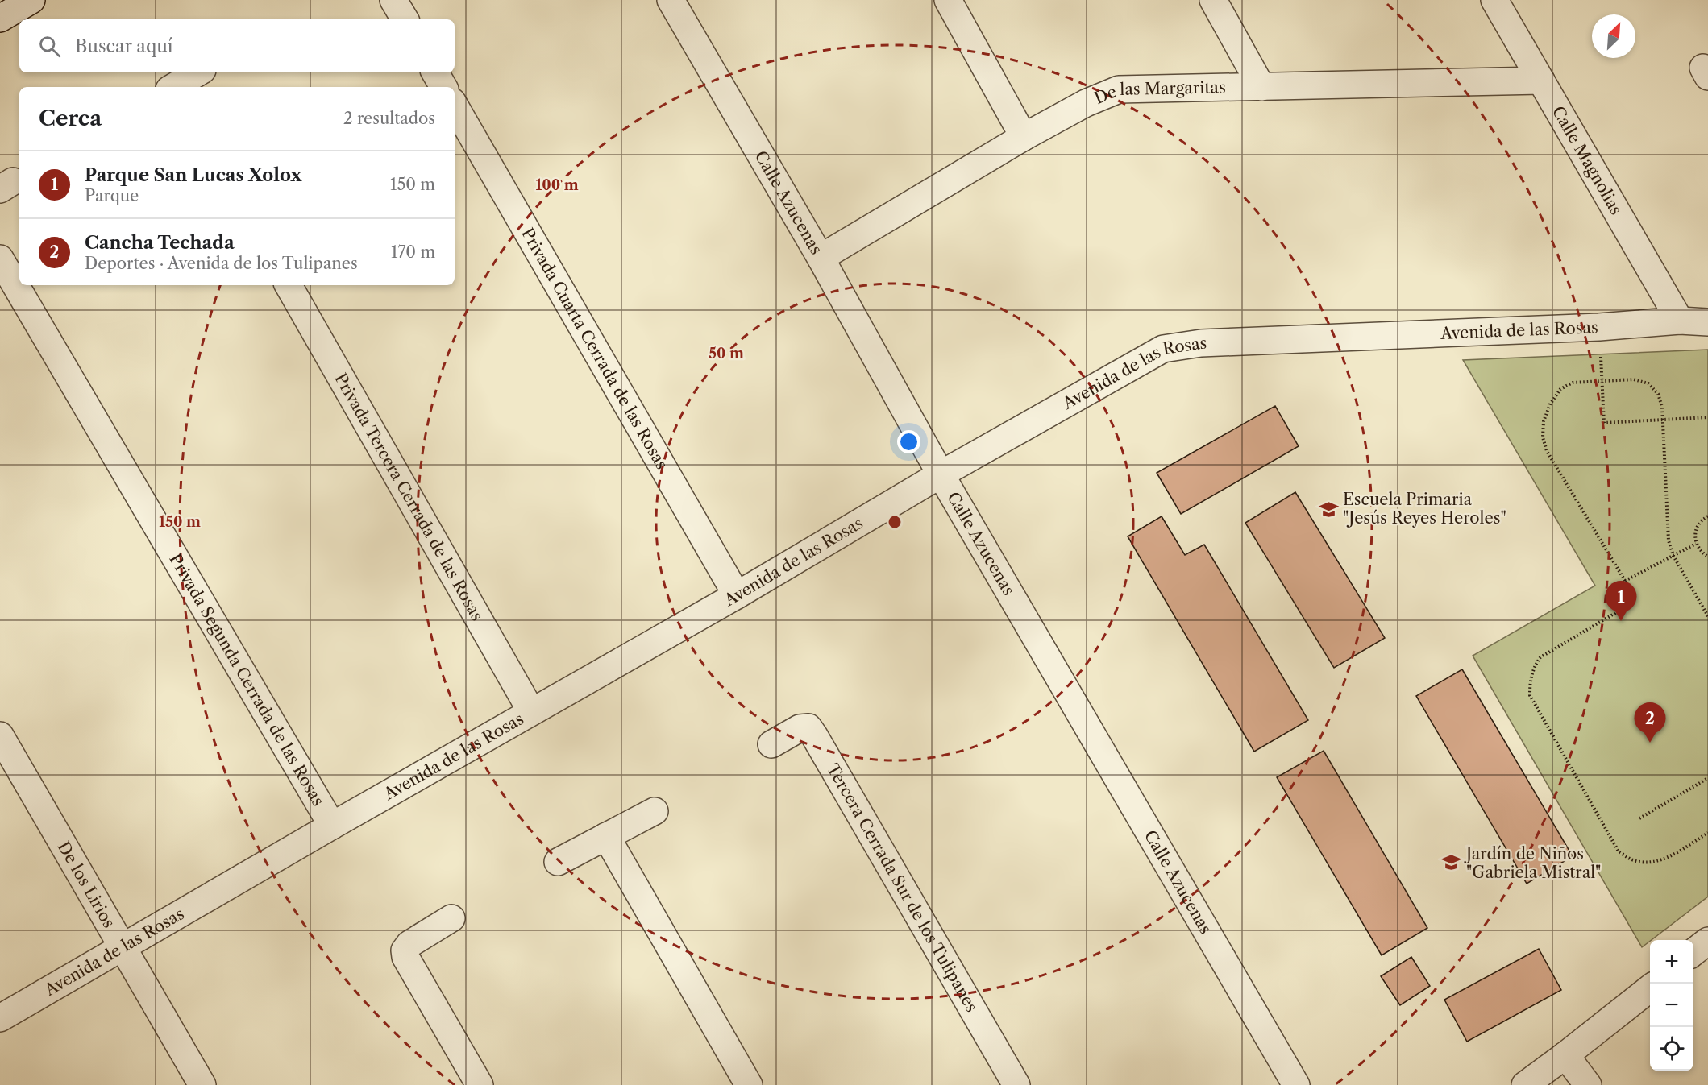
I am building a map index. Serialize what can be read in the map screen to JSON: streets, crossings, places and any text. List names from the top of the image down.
{
  "streets": {
    "street": [
      "De las Margaritas",
      "Calle Magnolias",
      "Calle Azucenas",
      "Avenida de las Rosas",
      "Privada Cuarta Cerrada de las Rosas",
      "Privada Tercera Cerrada de las Rosas",
      "Privada Segunda Cerrada de las Rosas",
      "De los Lirios",
      "Tercera Cerrada Sur de los Tulipanes"
    ]
  },
  "crossings": [
    ["De las Margaritas", "Calle Magnolias"],
    ["De las Margaritas", "Calle Azucenas"],
    ["Calle Magnolias", "Avenida de las Rosas"],
    ["Calle Azucenas", "Avenida de las Rosas"],
    ["Avenida de las Rosas", "Privada Cuarta Cerrada de las Rosas"],
    ["Avenida de las Rosas", "Privada Tercera Cerrada de las Rosas"],
    ["Avenida de las Rosas", "Privada Segunda Cerrada de las Rosas"],
    ["Avenida de las Rosas", "De los Lirios"]
  ],
  "places": {
    "school or university": ["Escuela Primaria \"Jesús Reyes Heroles\"", "Jardín de Niños \"Gabriela Mistral\""]
  },
  "north": "top right",
  "page": {
    "search": "Buscar aquí",
    "heading": ["Cerca", "2 resultados"],
    "list": [
      {
        "mark": "1",
        "name": "Parque San Lucas Xolox",
        "note": "Parque",
        "value": "150 m"
      },
      {
        "mark": "2",
        "name": "Cancha Techada",
        "note": "Deportes · Avenida de los Tulipanes",
        "value": "170 m"
      }
    ],
    "pins": ["1", "2"],
    "map_buttons": ["+", "−"]
  },
  "rings": ["100 m", "50 m", "150 m"]
}
